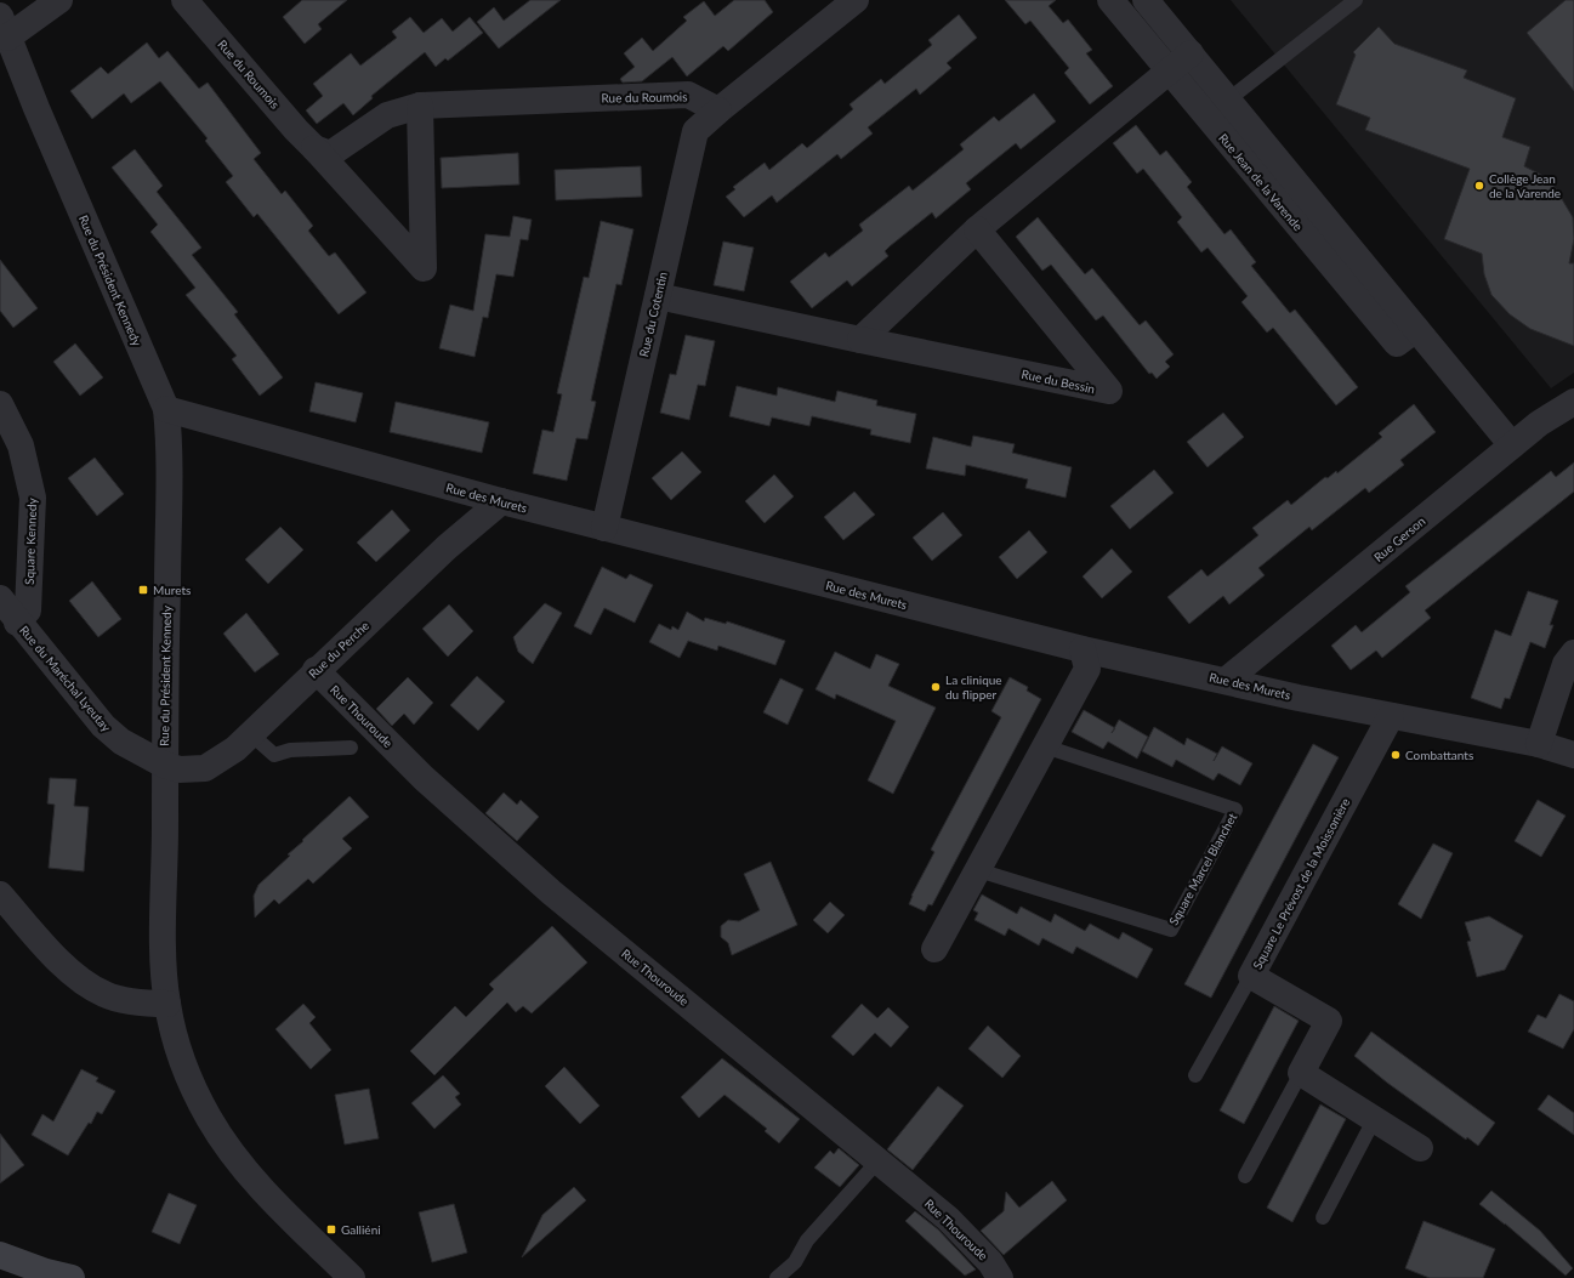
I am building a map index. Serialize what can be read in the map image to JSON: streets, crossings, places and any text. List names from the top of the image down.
{
  "streets": {
    "street": [
      "Rue du Roumois",
      "Rue Jean de la Varende",
      "Rue du Président Kennedy",
      "Rue du Cotentin",
      "Rue du Bessin",
      "Rue des Murets",
      "Rue Gerson",
      "Square Kennedy",
      "Rue du Perche",
      "Rue du Maréchal Lyeutay",
      "Rue Thouroude",
      "Square Le Prévost de la Moissonière"
    ],
    "lane": ["Square Marcel Blanchet"]
  },
  "crossings": [
    ["Rue du Roumois", "Rue du Cotentin"],
    ["Rue Jean de la Varende", "Rue Gerson"],
    ["Rue du Président Kennedy", "Rue des Murets"],
    ["Rue du Président Kennedy", "Rue du Perche"],
    ["Rue du Président Kennedy", "Rue du Maréchal Lyeutay"],
    ["Rue du Cotentin", "Rue du Bessin"],
    ["Rue du Cotentin", "Rue des Murets"],
    ["Rue des Murets", "Rue Gerson"],
    ["Rue des Murets", "Rue du Perche"],
    ["Rue des Murets", "Square Le Prévost de la Moissonière"],
    ["Square Kennedy", "Rue du Maréchal Lyeutay"],
    ["Rue du Perche", "Rue du Maréchal Lyeutay"],
    ["Rue du Perche", "Rue Thouroude"]
  ],
  "places": {
    "other": ["Collège Jean de la Varende", "La clinique du flipper", "Combattants"],
    "transit": ["Murets", "Galliéni"]
  }
}
